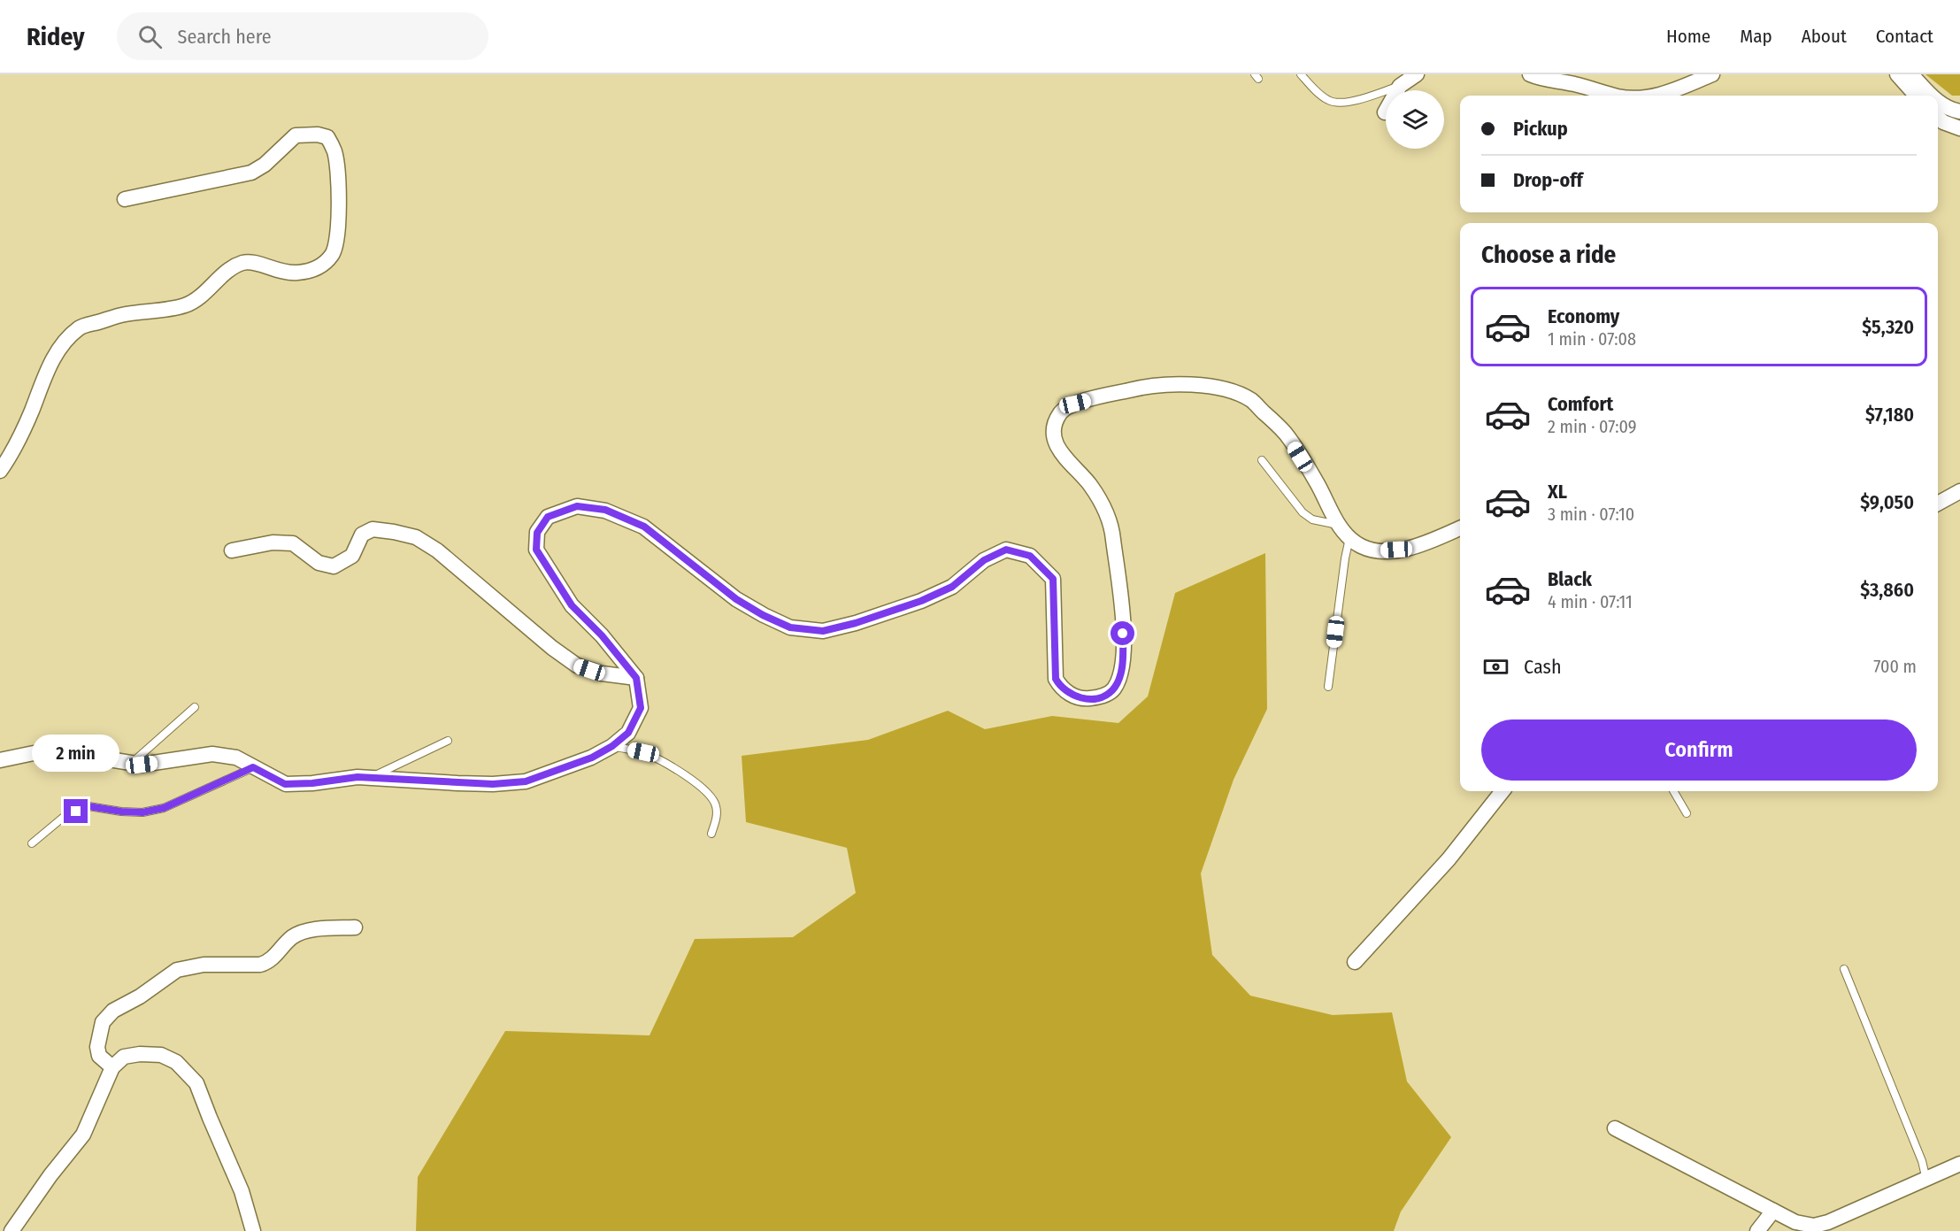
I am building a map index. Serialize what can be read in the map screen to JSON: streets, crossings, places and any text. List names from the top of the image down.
{
  "page": {
    "header": "Ridey",
    "search": "Search here",
    "nav": [
      "Home",
      "Map",
      "About",
      "Contact"
    ],
    "banner": ["Pickup", "Drop-off"],
    "heading": "Choose a ride",
    "list": [
      {
        "name": "Economy",
        "note": "1 min · 07:08",
        "value": "$5,320"
      },
      {
        "name": "Comfort",
        "note": "2 min · 07:09",
        "value": "$7,180"
      },
      {
        "name": "XL",
        "note": "3 min · 07:10",
        "value": "$9,050"
      },
      {
        "name": "Black",
        "note": "4 min · 07:11",
        "value": "$3,860"
      }
    ],
    "pay": ["Cash", "700 m"],
    "buttons": "Confirm",
    "bubble": "2 min"
  }
}
